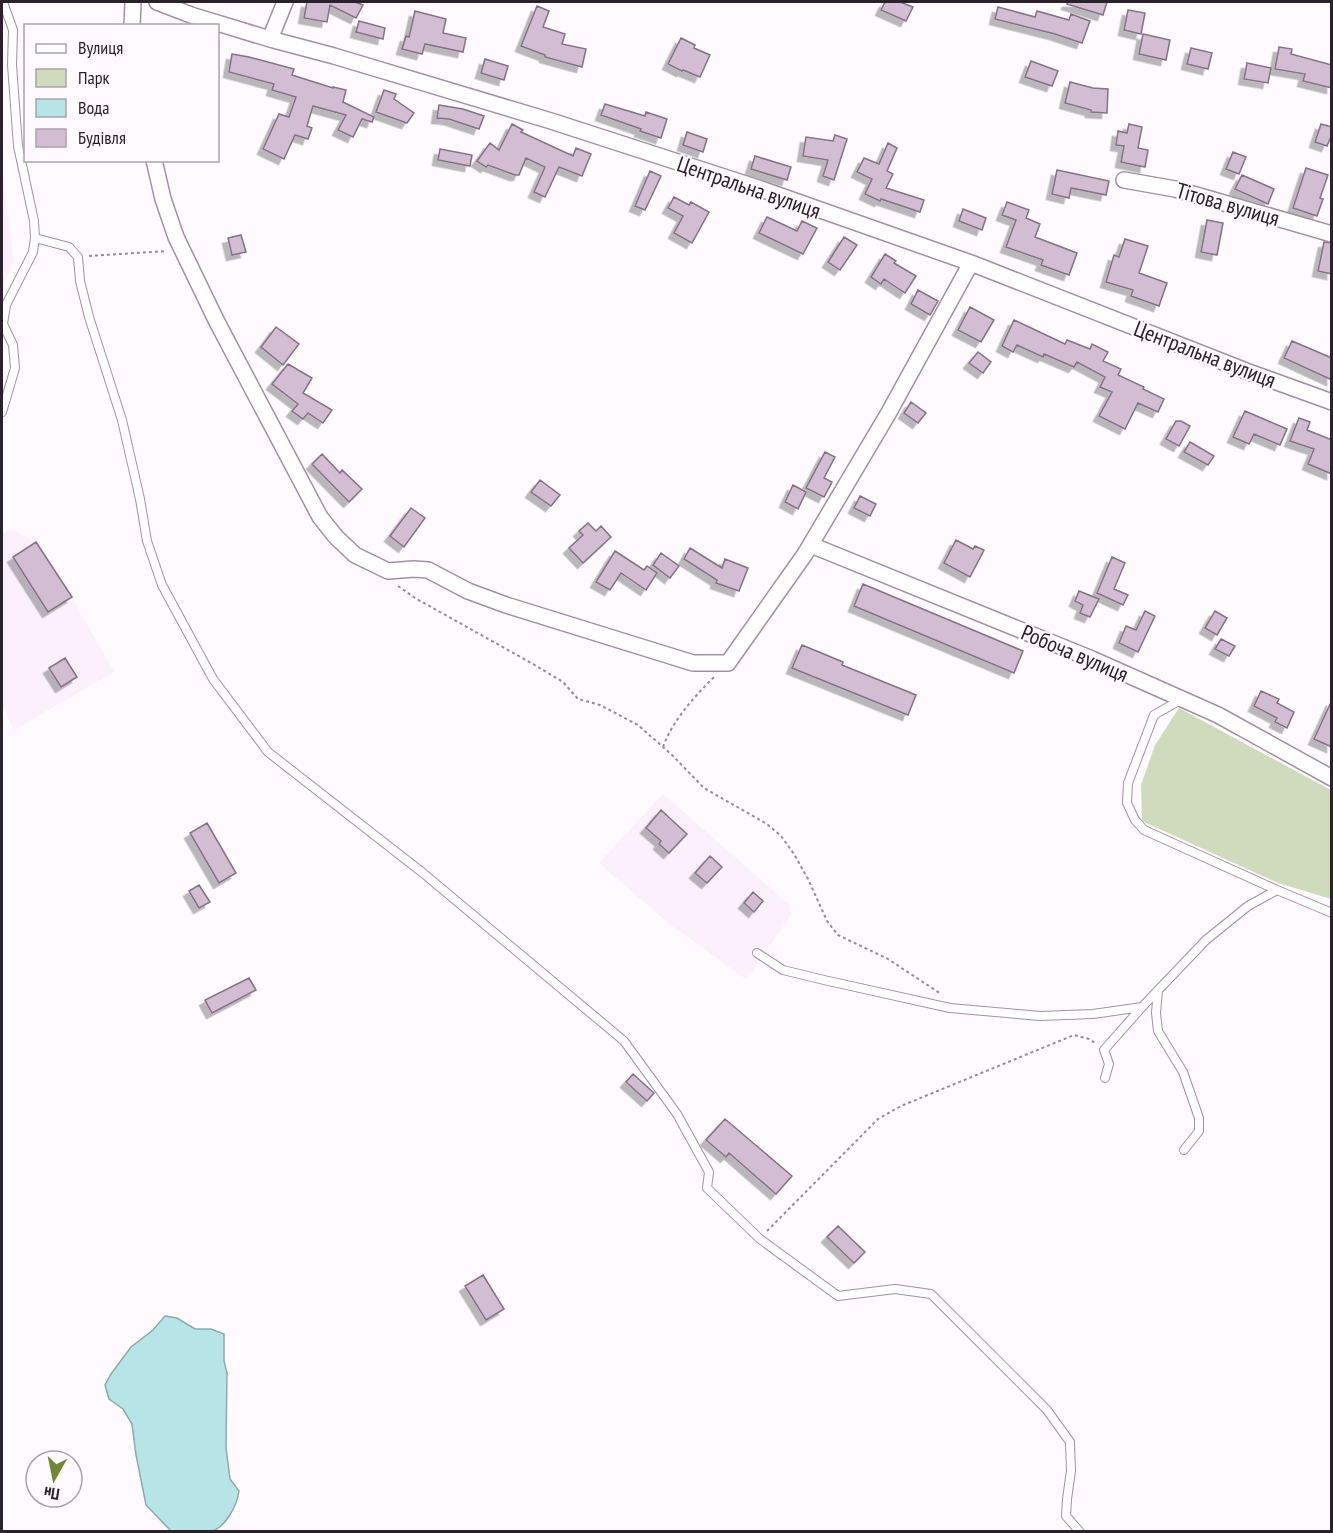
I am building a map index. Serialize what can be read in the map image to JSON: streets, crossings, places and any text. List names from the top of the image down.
{
  "streets": {
    "street": ["Центральна вулиця", "Тітова вулиця", "Робоча вулиця"]
  },
  "legend": [
    "Вулиця",
    "Парк",
    "Вода",
    "Будівля"
  ],
  "north": "bottom"
}
